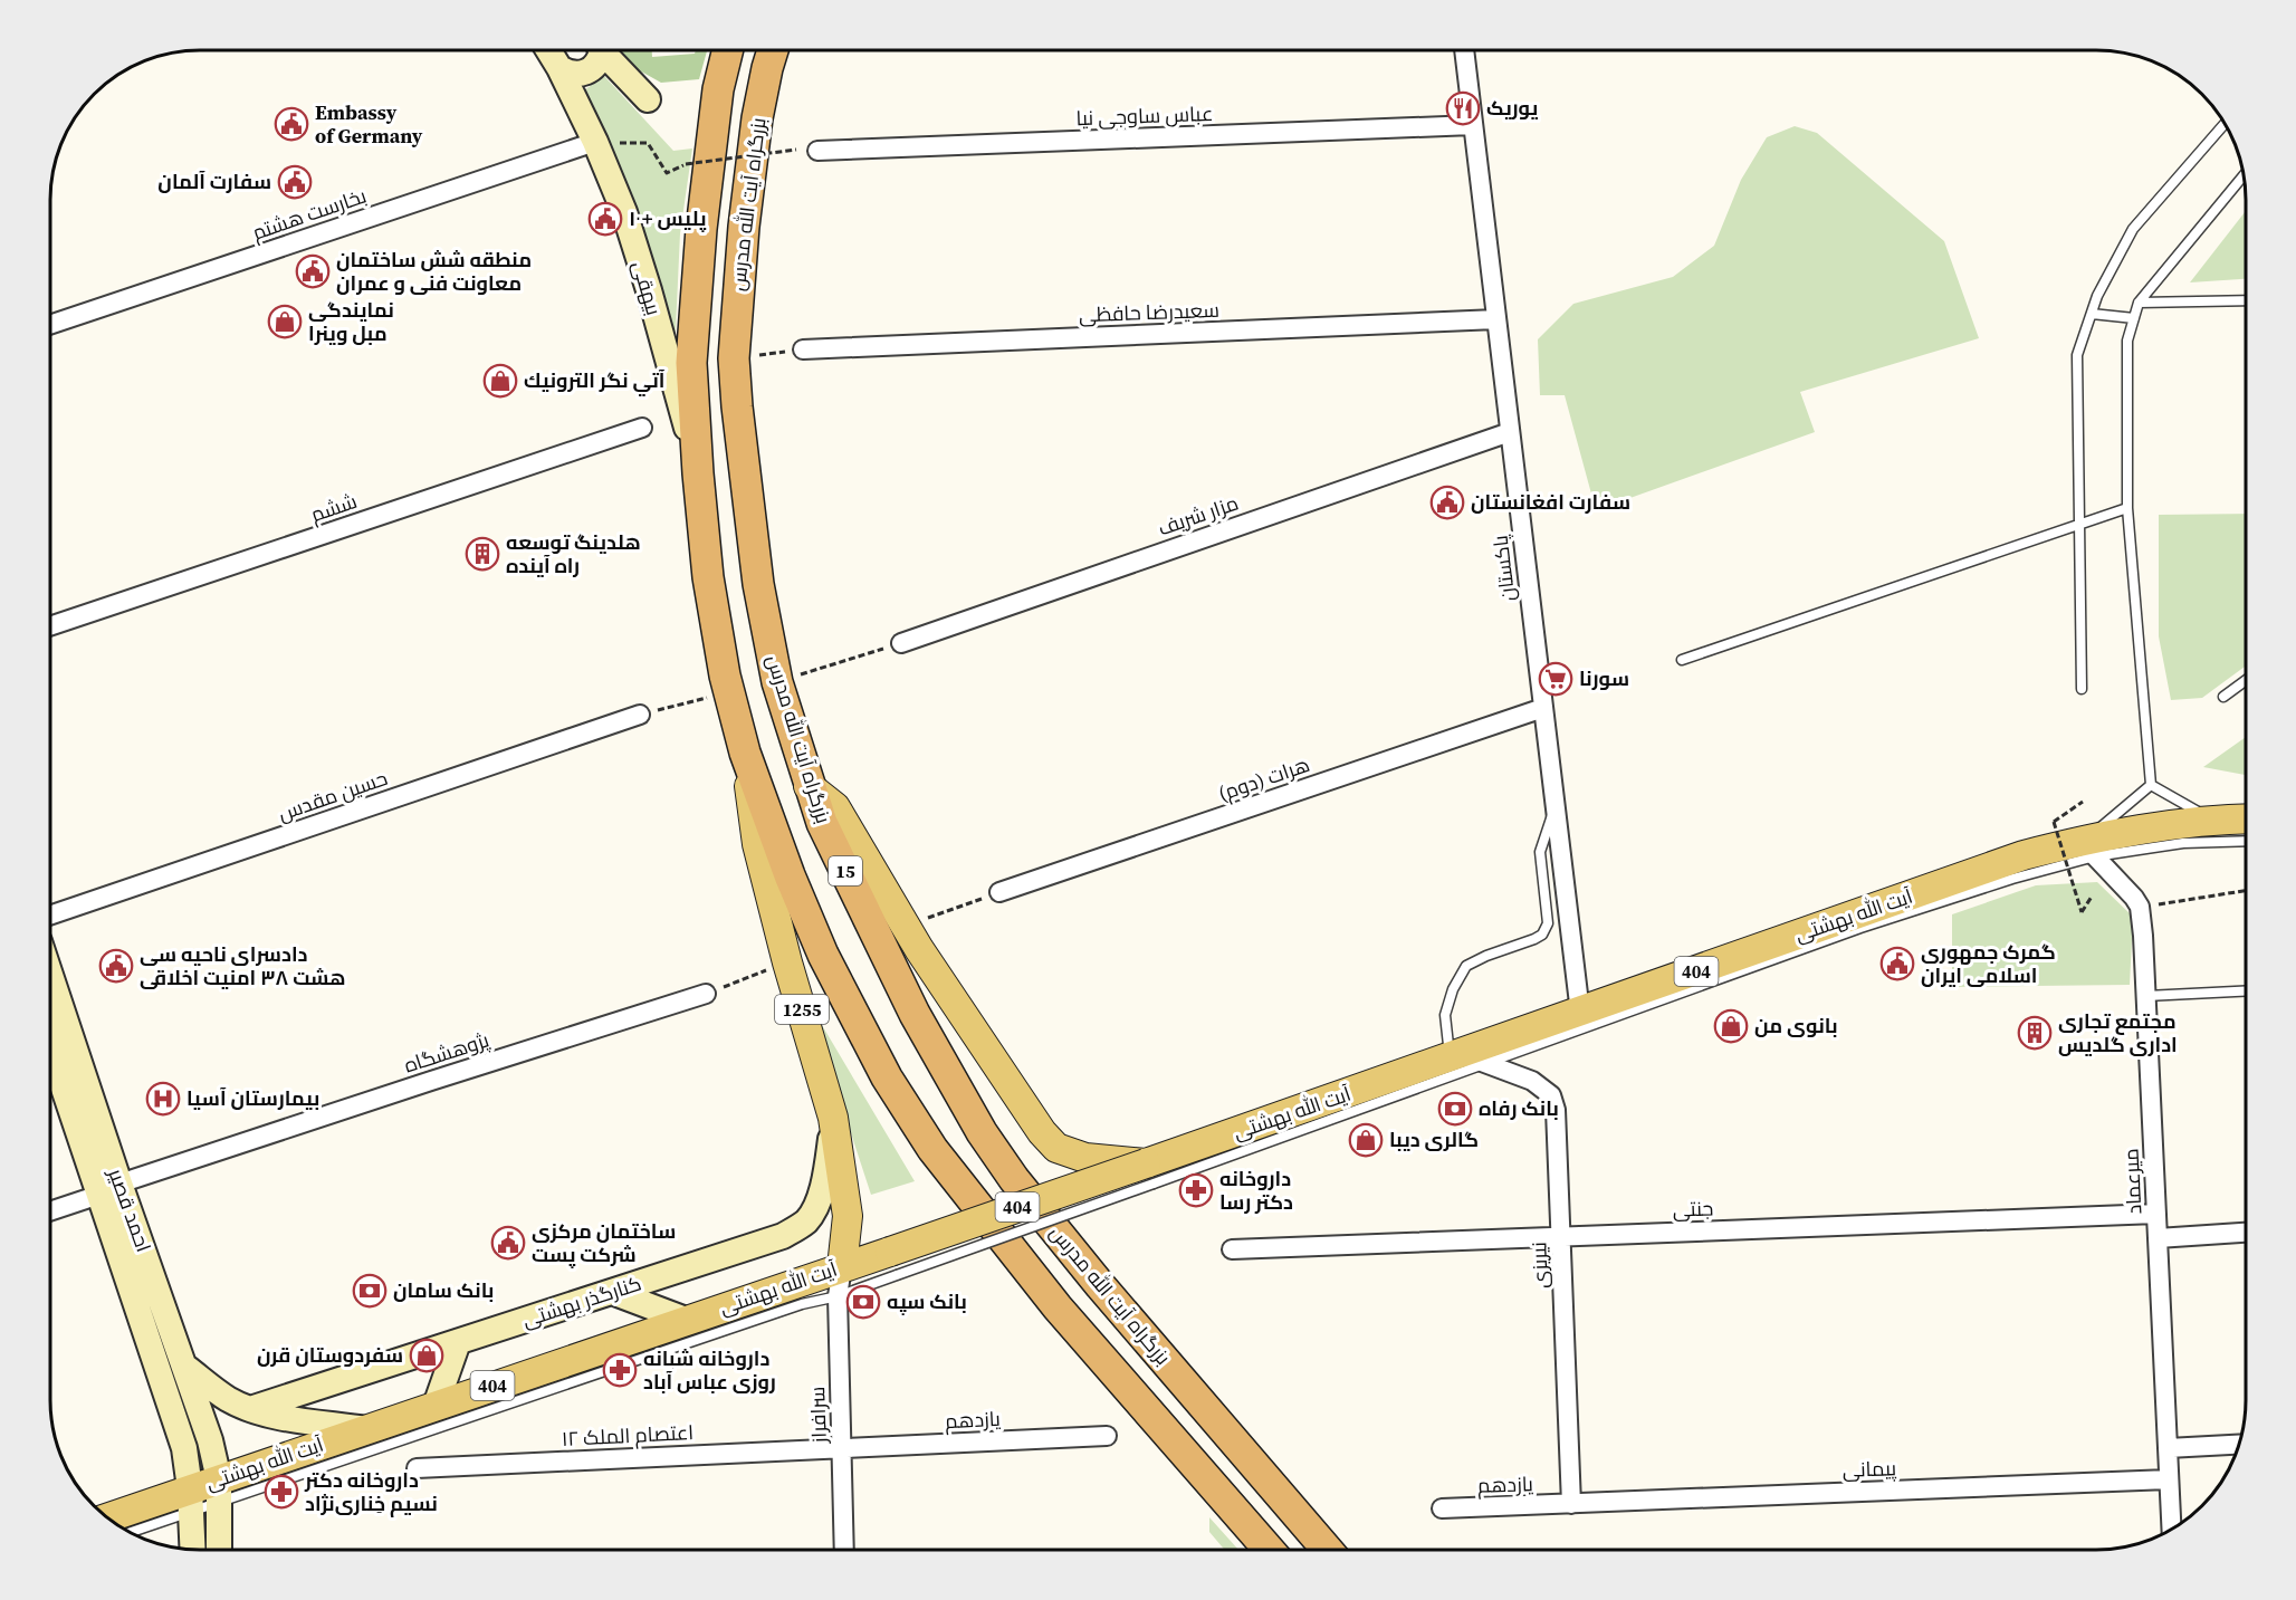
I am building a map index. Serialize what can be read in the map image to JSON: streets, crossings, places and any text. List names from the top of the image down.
{
  "streets": {
    "highway": ["بزرگراه آیت الله مدرس", "15"],
    "main road": [
      "بیهقی",
      "آیت الله بهشتی",
      "404",
      "1255",
      "احمد قصیر",
      "کنارگذر بهشتی"
    ],
    "street": [
      "عباس ساوجی نیا",
      "بخارست هشتم",
      "سعیدرضا حافظی",
      "ششم",
      "مزار شریف",
      "پاکستان",
      "هرات (دوم)",
      "حسین مقدس",
      "پژوهشگاه",
      "میرعماد",
      "جنتی",
      "نیریزی",
      "سرافراز",
      "یازدهم",
      "اعتصام الملک ۱۲",
      "پیمانی"
    ]
  },
  "crossings": [
    ["عباس ساوجی نیا", "پاکستان"],
    ["بزرگراه آیت الله مدرس", "بیهقی"],
    ["بزرگراه آیت الله مدرس", "1255"],
    ["بخارست هشتم", "بیهقی"],
    ["سعیدرضا حافظی", "پاکستان"],
    ["مزار شریف", "پاکستان"],
    ["پاکستان", "هرات (دوم)"],
    ["پاکستان", "آیت الله بهشتی"],
    ["آیت الله بهشتی", "1255"],
    ["آیت الله بهشتی", "احمد قصیر"],
    ["آیت الله بهشتی", "سرافراز"],
    ["1255", "کنارگذر بهشتی"],
    ["1255", "سرافراز"],
    ["پژوهشگاه", "احمد قصیر"],
    ["میرعماد", "جنتی"],
    ["میرعماد", "پیمانی"],
    ["جنتی", "نیریزی"],
    ["نیریزی", "یازدهم"],
    ["نیریزی", "پیمانی"],
    ["سرافراز", "یازدهم"],
    ["سرافراز", "اعتصام الملک ۱۲"],
    ["یازدهم", "اعتصام الملک ۱۲"],
    ["یازدهم", "پیمانی"]
  ],
  "places": {
    "restaurant": ["یوریک"],
    "public building": [
      "Embassy of Germany",
      "سفارت آلمان",
      "پلیس +۱٠",
      "منطقه شش ساختمان معاونت فنی و عمران",
      "سفارت افغانستان",
      "گمرک جمهوری اسلامی ایران",
      "دادسرای ناحیه سی هشت ۳۸ امنیت اخلاقی",
      "ساختمان مرکزی شرکت پست"
    ],
    "shop": [
      "نمایندگی مبل وینرا",
      "آتي نگر الترونيك",
      "بانوی من",
      "گالری دیبا",
      "سفردوستان قرن"
    ],
    "building": ["هلدینگ توسعه راه آینده", "مجتمع تجاری اداری گلدیس"],
    "supermarket": ["سورنا"],
    "hospital": ["بیمارستان آسیا"],
    "bank": ["بانک رفاه", "بانک سامان", "بانک سپه"],
    "pharmacy": ["داروخانه دکتر رسا", "داروخانه شبانه روزی عباس آباد", "داروخانه دکتر نسیم خِناری‌نژاد"]
  }
}
